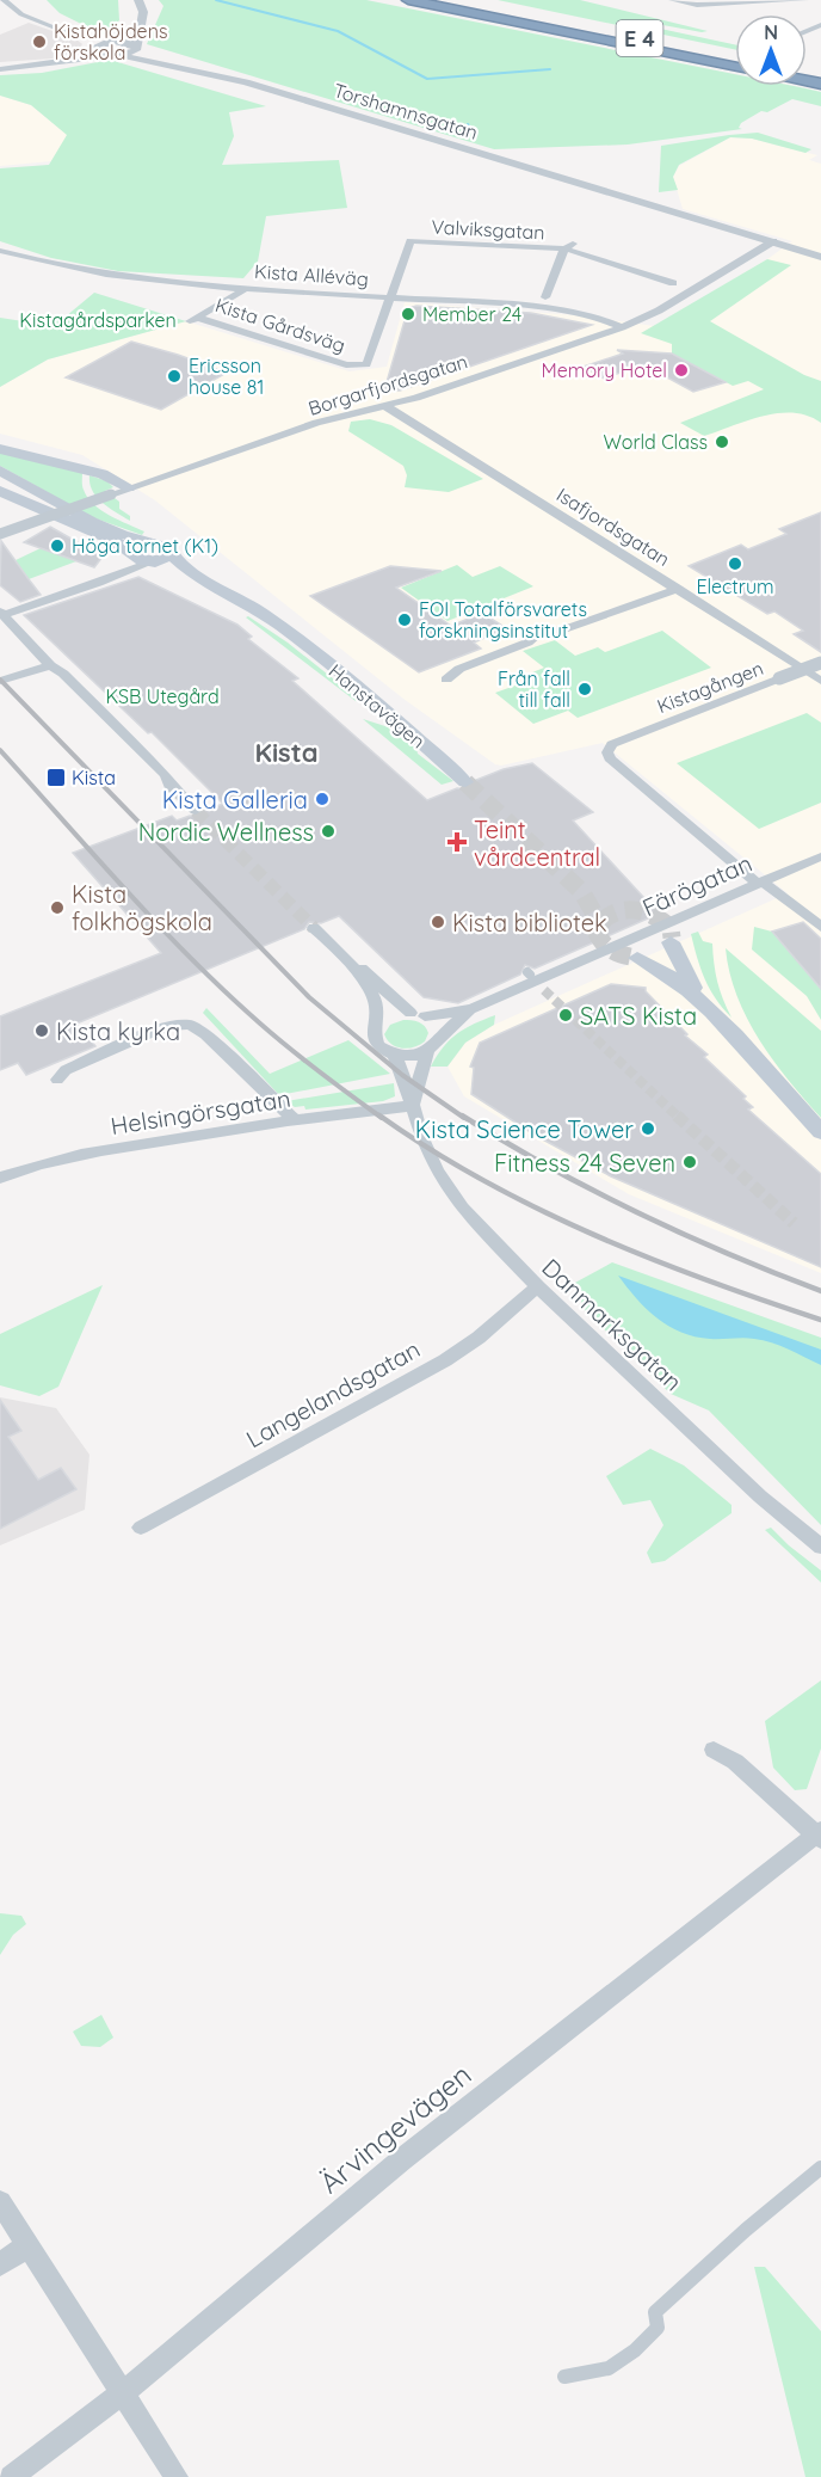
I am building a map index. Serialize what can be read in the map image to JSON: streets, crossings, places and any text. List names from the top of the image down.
{
  "streets": {
    "highway": ["E 4"],
    "main road": ["Hanstavägen"],
    "street": [
      "Torshamnsgatan",
      "Valviksgatan",
      "Kista Alléväg",
      "Kista Gårdsväg",
      "Borgarfjordsgatan",
      "Isafjordsgatan",
      "Kistagången",
      "Färögatan",
      "Helsingörsgatan",
      "Danmarksgatan",
      "Langelandsgatan",
      "Ärvingevägen"
    ]
  },
  "crossings": [
    ["Torshamnsgatan", "Borgarfjordsgatan"],
    ["Valviksgatan", "Kista Alléväg"],
    ["Valviksgatan", "Kista Gårdsväg"],
    ["Kista Alléväg", "Kista Gårdsväg"],
    ["Kista Alléväg", "Borgarfjordsgatan"],
    ["Borgarfjordsgatan", "Isafjordsgatan"],
    ["Kistagången", "Färögatan"],
    ["Färögatan", "Danmarksgatan"],
    ["Helsingörsgatan", "Danmarksgatan"],
    ["Danmarksgatan", "Langelandsgatan"]
  ],
  "districts": ["Kista"],
  "parks": ["Kistagårdsparken", "KSB Utegård"],
  "places": {
    "other": [
      "Kistahöjdens förskola",
      "Member 24",
      "Memory Hotel",
      "Ericsson house 81",
      "World Class",
      "Höga tornet (K1)",
      "Electrum",
      "FOI Totalförsvarets forskningsinstitut",
      "Från fall till fall",
      "Kista Galleria",
      "Nordic Wellness",
      "Kista folkhögskola",
      "Kista bibliotek",
      "SATS Kista",
      "Kista kyrka",
      "Kista Science Tower",
      "Fitness 24 Seven"
    ],
    "transit": ["Kista"],
    "health": ["Teint vårdcentral"]
  },
  "north": "top"
}
